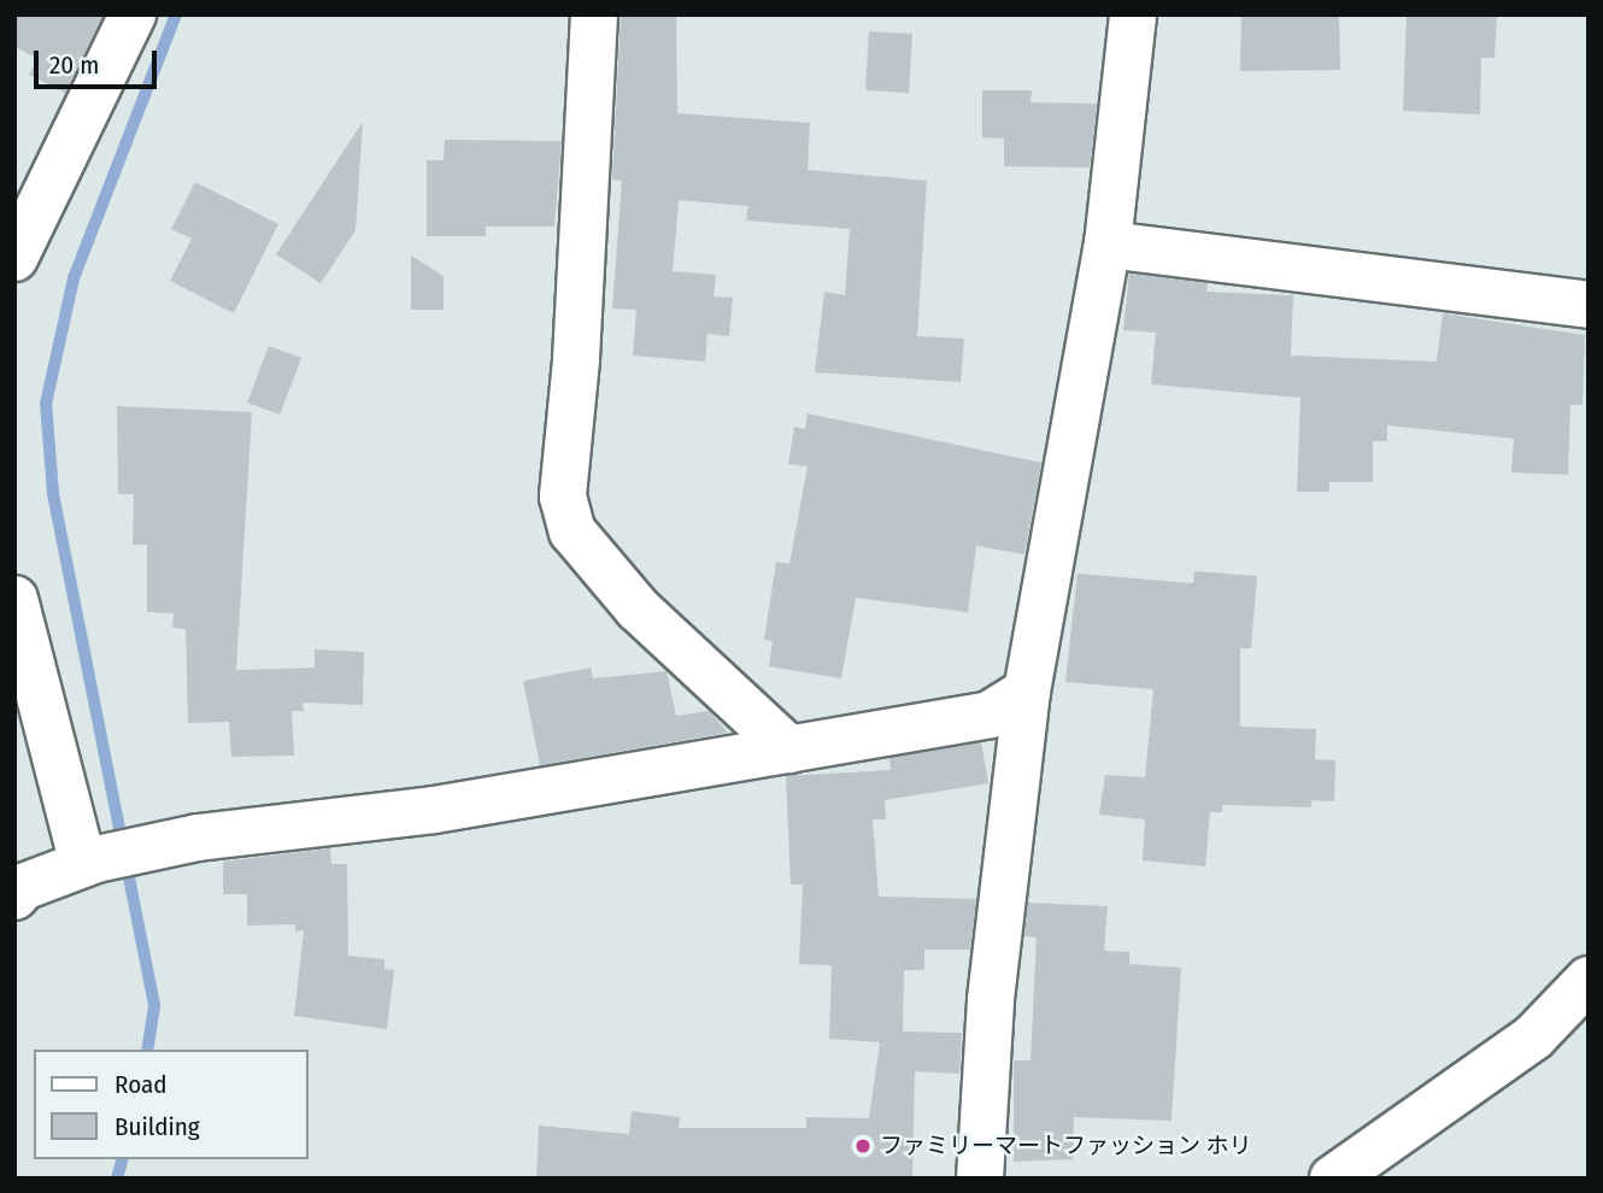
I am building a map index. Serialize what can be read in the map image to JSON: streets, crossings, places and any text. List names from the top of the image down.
{
  "places": ["ファミリーマートファッション ホリ"],
  "legend": ["Road", "Building"],
  "scale_bar": "20 m"
}
